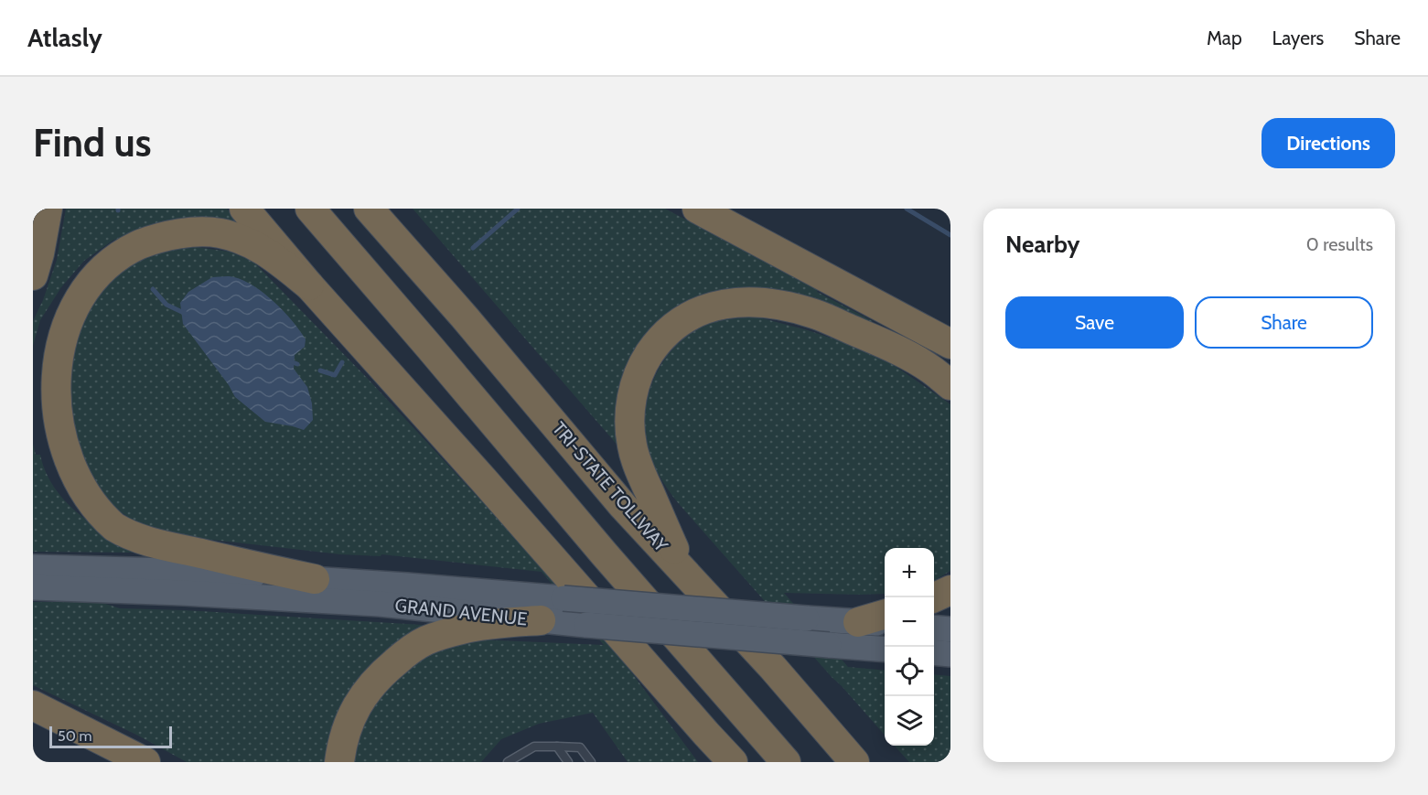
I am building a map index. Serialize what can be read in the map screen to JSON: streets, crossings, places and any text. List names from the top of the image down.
{
  "streets": {
    "highway": ["TRI-STATE TOLLWAY"],
    "main road": ["GRAND AVENUE"]
  },
  "scale_bar": "50 m",
  "page": {
    "header": "Atlasly",
    "nav": ["Map", "Layers", "Share"],
    "buttons": [
      "Directions",
      ["Save", "Share"]
    ],
    "title": "Find us",
    "heading": ["Nearby", "0 results"],
    "map_buttons": ["+", "−"],
    "scale": "50 m"
  }
}
